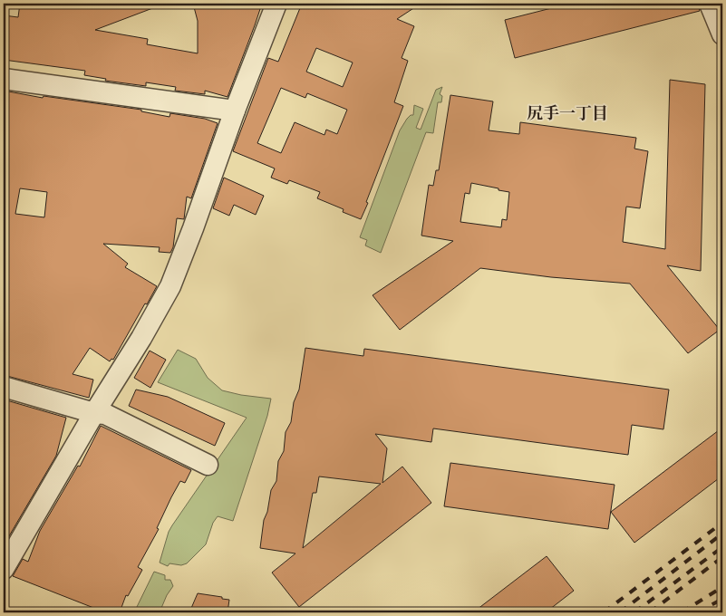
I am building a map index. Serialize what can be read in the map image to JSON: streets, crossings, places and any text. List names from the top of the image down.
{
  "districts": ["尻手一丁目"]
}
